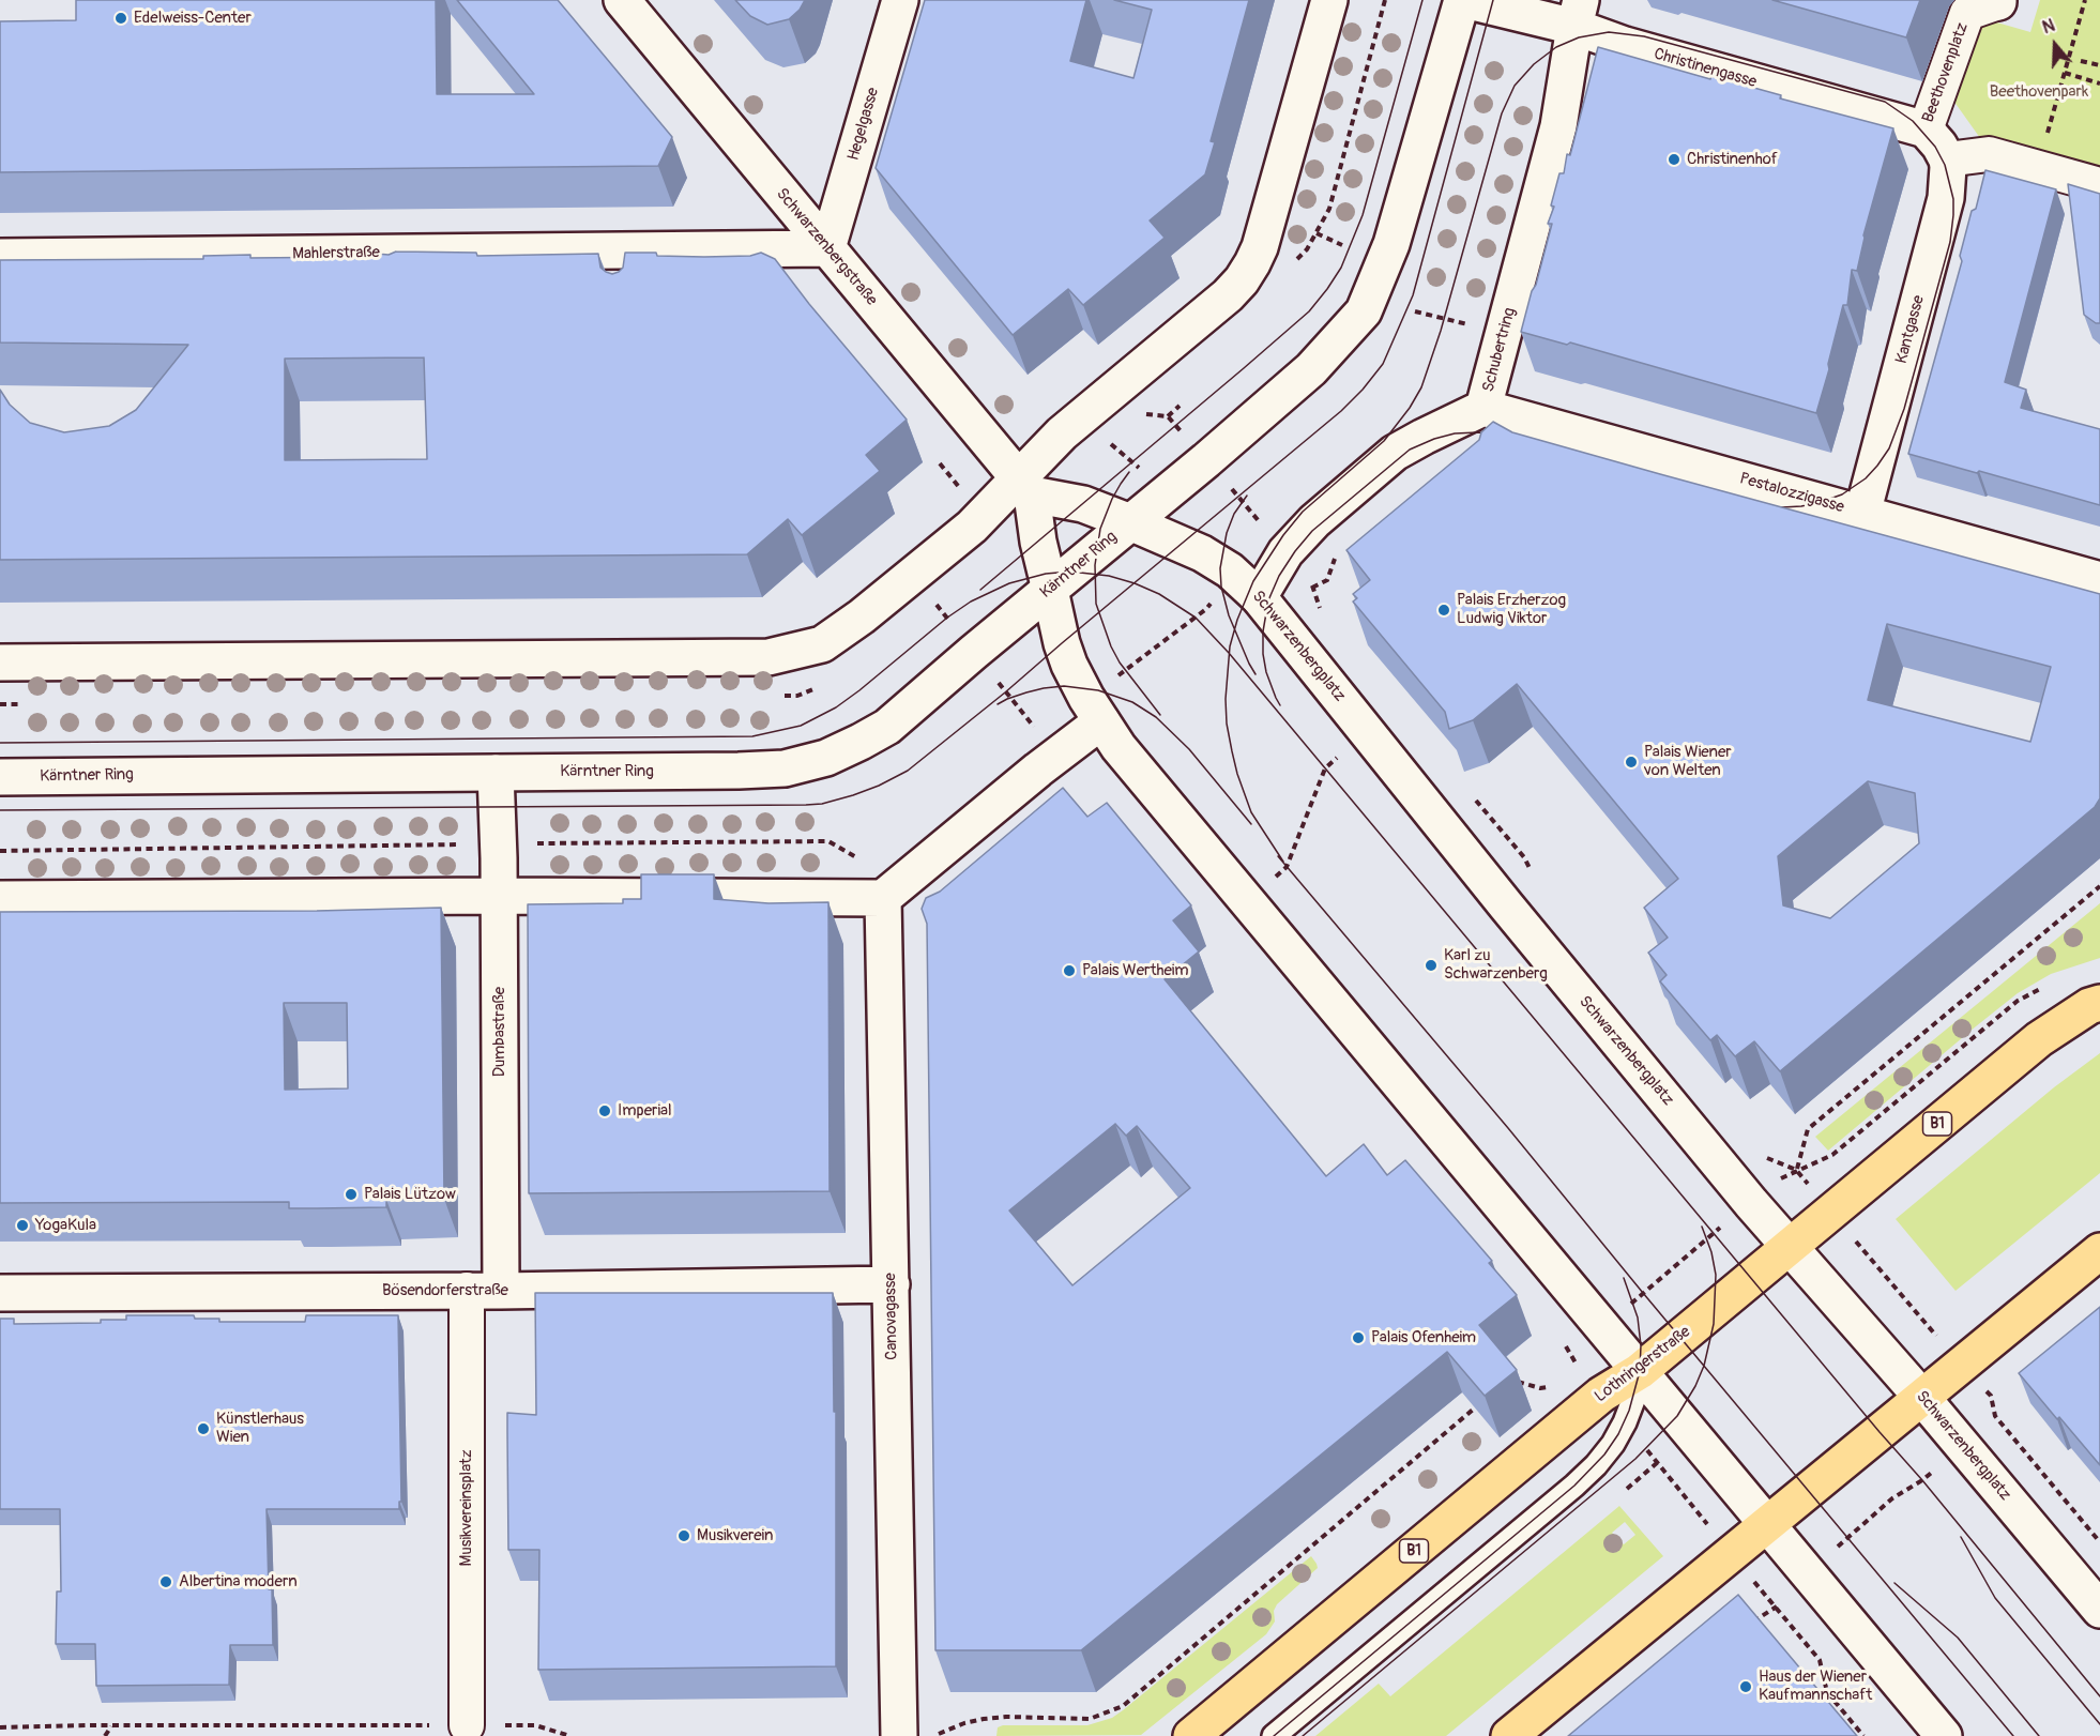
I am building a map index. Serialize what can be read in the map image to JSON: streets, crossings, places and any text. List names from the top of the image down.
{
  "streets": {
    "main road": ["B1", "Lothringerstraße"],
    "street": [
      "Christinengasse",
      "Beethovenplatz",
      "Hegelgasse",
      "Schwarzenbergstraße",
      "Mahlerstraße",
      "Kantgasse",
      "Schubertring",
      "Pestalozzigasse",
      "Kärntner Ring",
      "Schwarzenbergplatz",
      "Dumbastraße",
      "Bösendorferstraße",
      "Canovagasse",
      "Musikvereinsplatz"
    ]
  },
  "crossings": [
    ["Christinengasse", "Beethovenplatz"],
    ["Christinengasse", "Kantgasse"],
    ["Christinengasse", "Schubertring"],
    ["Beethovenplatz", "Kantgasse"],
    ["Hegelgasse", "Schwarzenbergstraße"],
    ["Hegelgasse", "Mahlerstraße"],
    ["Schwarzenbergstraße", "Mahlerstraße"],
    ["Kantgasse", "Pestalozzigasse"],
    ["Schubertring", "Pestalozzigasse"],
    ["Schubertring", "Schwarzenbergplatz"],
    ["Kärntner Ring", "Schwarzenbergplatz"],
    ["Kärntner Ring", "Dumbastraße"],
    ["Schwarzenbergplatz", "Lothringerstraße"],
    ["Dumbastraße", "Bösendorferstraße"],
    ["Dumbastraße", "Musikvereinsplatz"],
    ["Bösendorferstraße", "Canovagasse"],
    ["Bösendorferstraße", "Musikvereinsplatz"]
  ],
  "parks": ["Beethovenpark"],
  "places": [
    "Edelweiss-Center",
    "Christinenhof",
    "Palais Erzherzog Ludwig Viktor",
    "Palais Wiener von Welten",
    "Karl zu Schwarzenberg",
    "Palais Wertheim",
    "Imperial",
    "Palais Lützow",
    "YogaKula",
    "Palais Ofenheim",
    "Künstlerhaus Wien",
    "Musikverein",
    "Albertina modern",
    "Haus der Wiener Kaufmannschaft"
  ],
  "north": "top"
}
